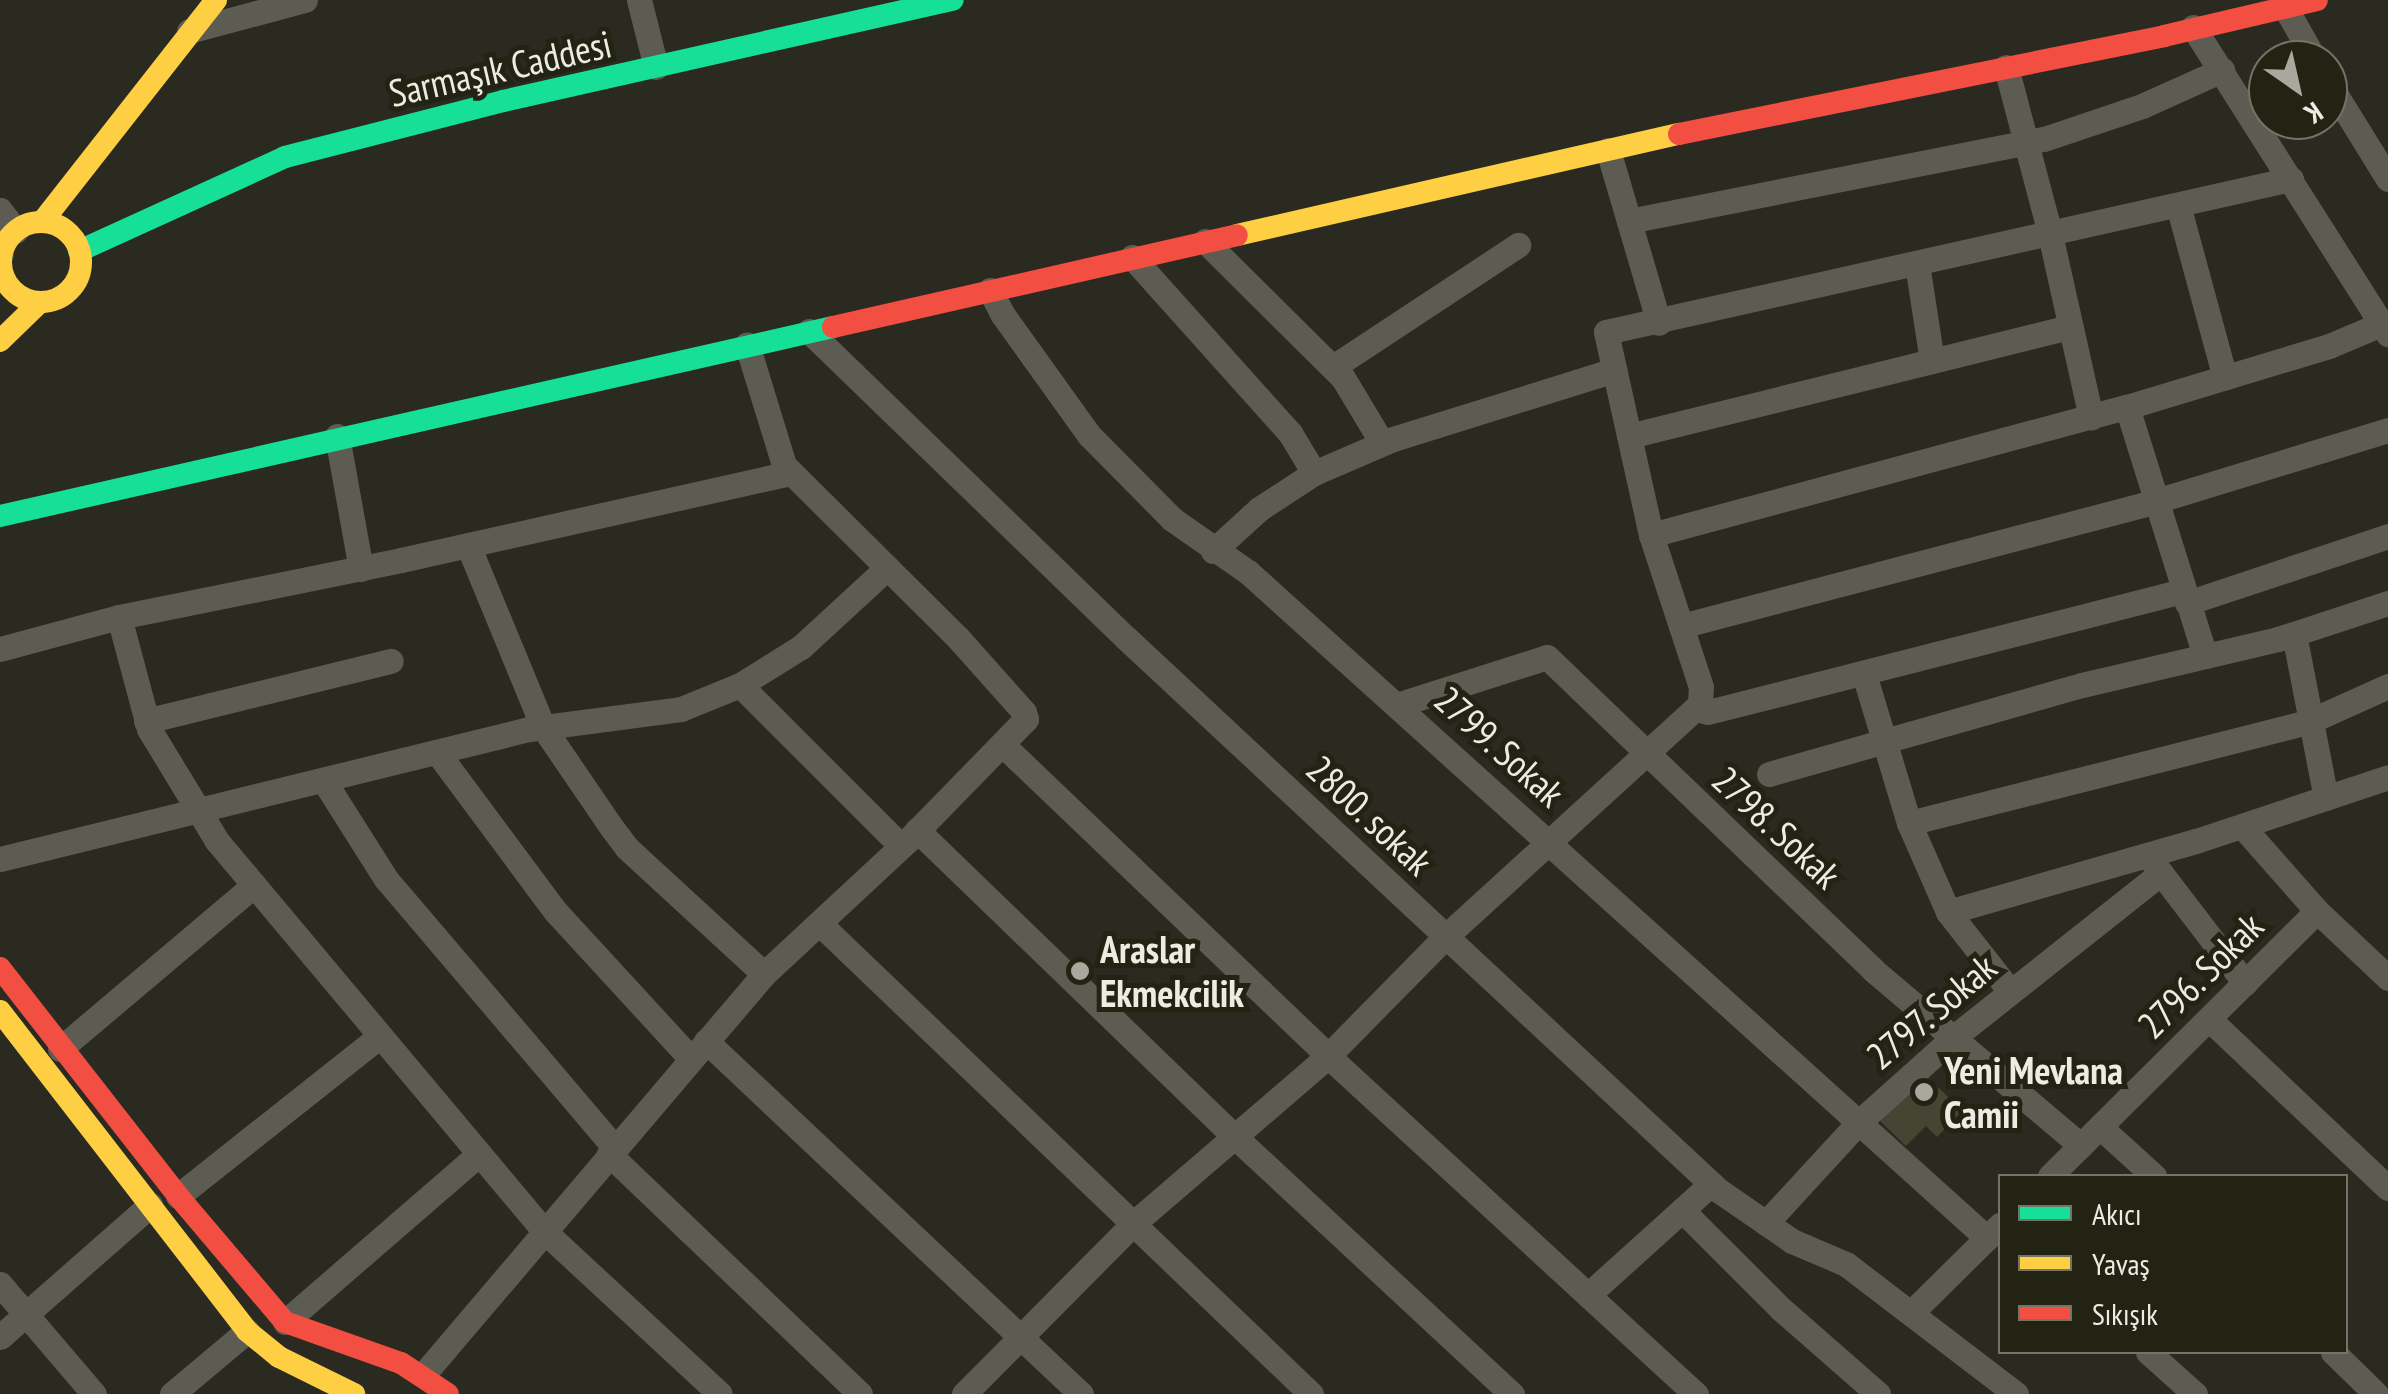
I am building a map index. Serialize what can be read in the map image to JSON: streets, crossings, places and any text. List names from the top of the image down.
{
  "streets": {
    "street": [
      "Sarmaşık Caddesi",
      "2799. Sokak",
      "2800. sokak",
      "2798. Sokak",
      "2796. Sokak",
      "2797. Sokak"
    ]
  },
  "crossings": [
    ["2799. Sokak", "2798. Sokak"],
    ["2799. Sokak", "2797. Sokak"],
    ["2800. sokak", "2797. Sokak"],
    ["2798. Sokak", "2796. Sokak"],
    ["2798. Sokak", "2797. Sokak"]
  ],
  "places": ["Araslar Ekmekcilik", "Yeni Mevlana Camii"],
  "legend": ["Akıcı", "Yavaş", "Sıkışık"],
  "north": "bottom right"
}
